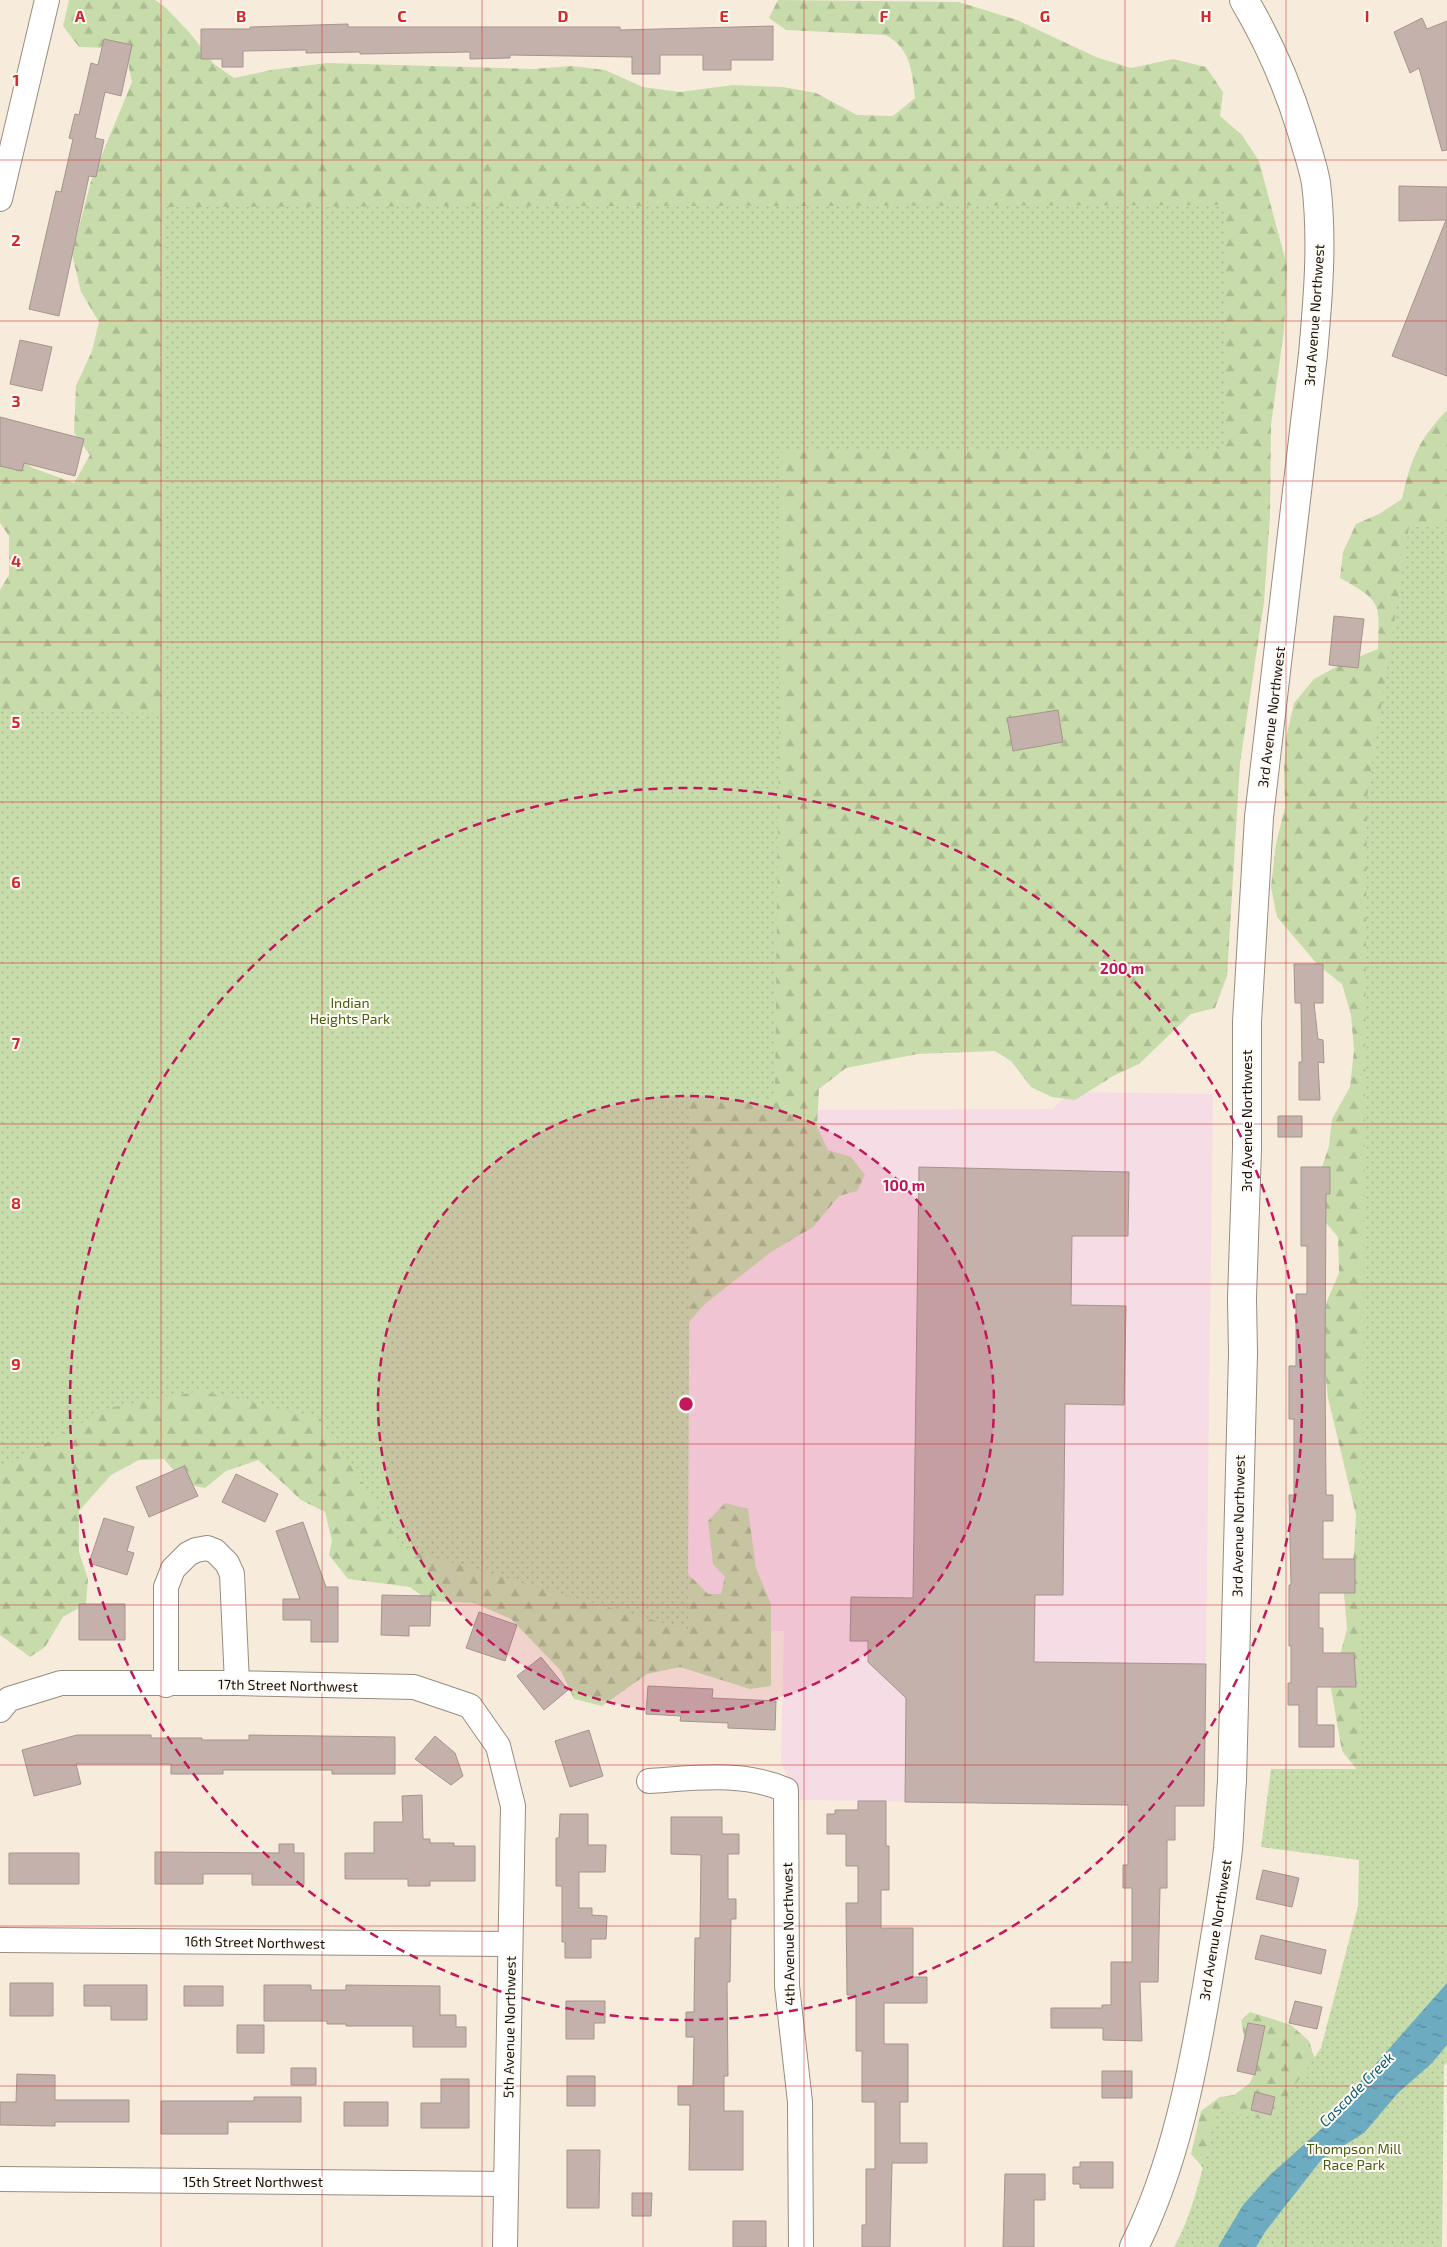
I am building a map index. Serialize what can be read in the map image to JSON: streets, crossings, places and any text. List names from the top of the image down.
{
  "streets": {
    "main road": ["3rd Avenue Northwest"],
    "street": [
      "17th Street Northwest",
      "4th Avenue Northwest",
      "16th Street Northwest",
      "5th Avenue Northwest",
      "15th Street Northwest"
    ]
  },
  "crossings": [
    ["17th Street Northwest", "5th Avenue Northwest"],
    ["16th Street Northwest", "5th Avenue Northwest"],
    ["5th Avenue Northwest", "15th Street Northwest"]
  ],
  "water": ["Cascade Creek"],
  "parks": ["Indian Heights Park", "Thompson Mill Race Park"],
  "grid": {
    "columns": [
      "A",
      "B",
      "C",
      "D",
      "E",
      "F",
      "G",
      "H",
      "I"
    ],
    "rows": [
      "1",
      "2",
      "3",
      "4",
      "5",
      "6",
      "7",
      "8",
      "9"
    ]
  },
  "rings": ["200 m", "100 m"]
}
